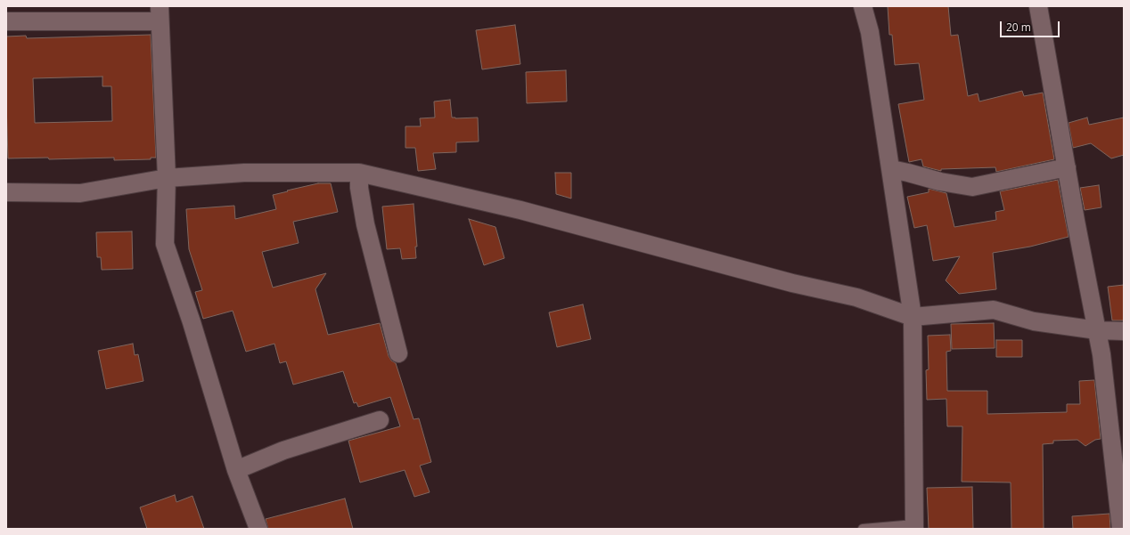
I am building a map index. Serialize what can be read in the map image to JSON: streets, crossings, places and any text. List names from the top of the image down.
{
  "scale_bar": "20 m"
}
